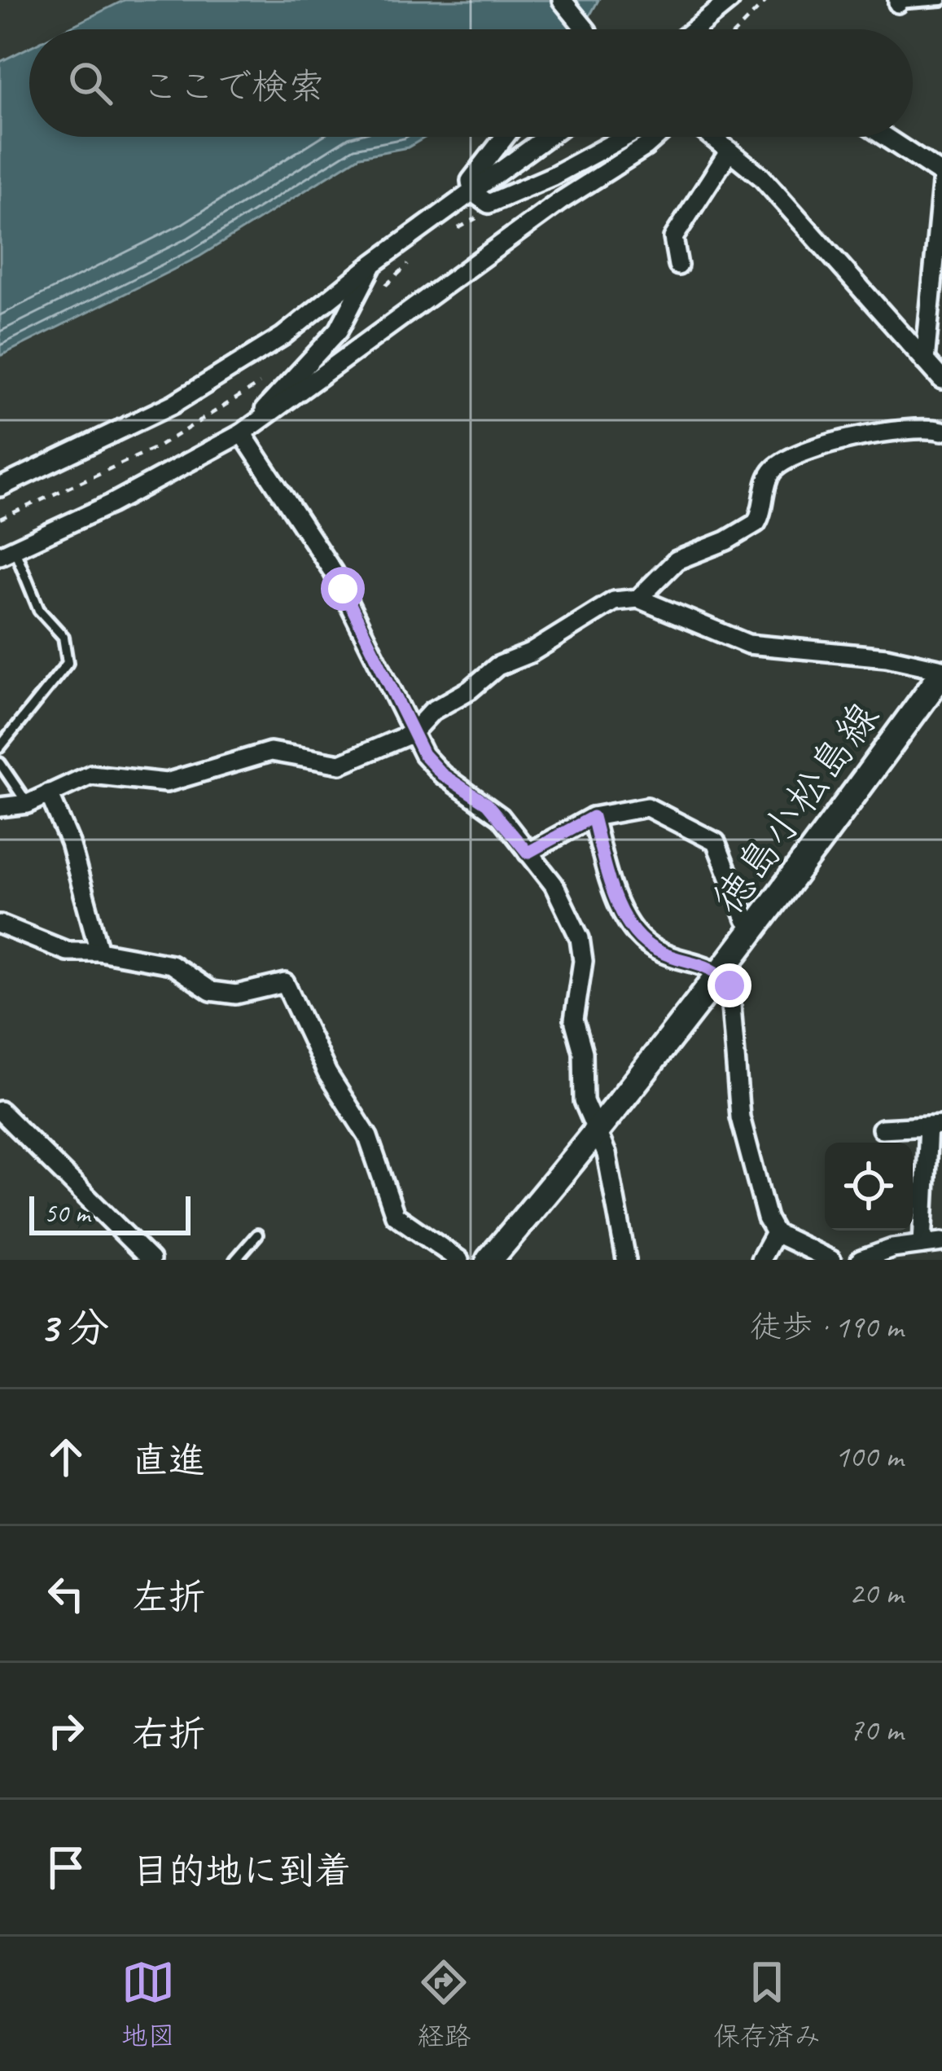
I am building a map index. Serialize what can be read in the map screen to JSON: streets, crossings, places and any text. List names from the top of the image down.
{
  "streets": {
    "main road": ["徳島小松島線"]
  },
  "scale_bar": "50 m",
  "page": {
    "search": "ここで検索",
    "scale": "50 m",
    "heading": ["3 分", "徒歩 · 190 m"],
    "list": [
      ["直進", "100 m"],
      ["左折", "20 m"],
      ["右折", "70 m"],
      "目的地に到着"
    ],
    "nav": ["地図", "経路", "保存済み"]
  }
}
